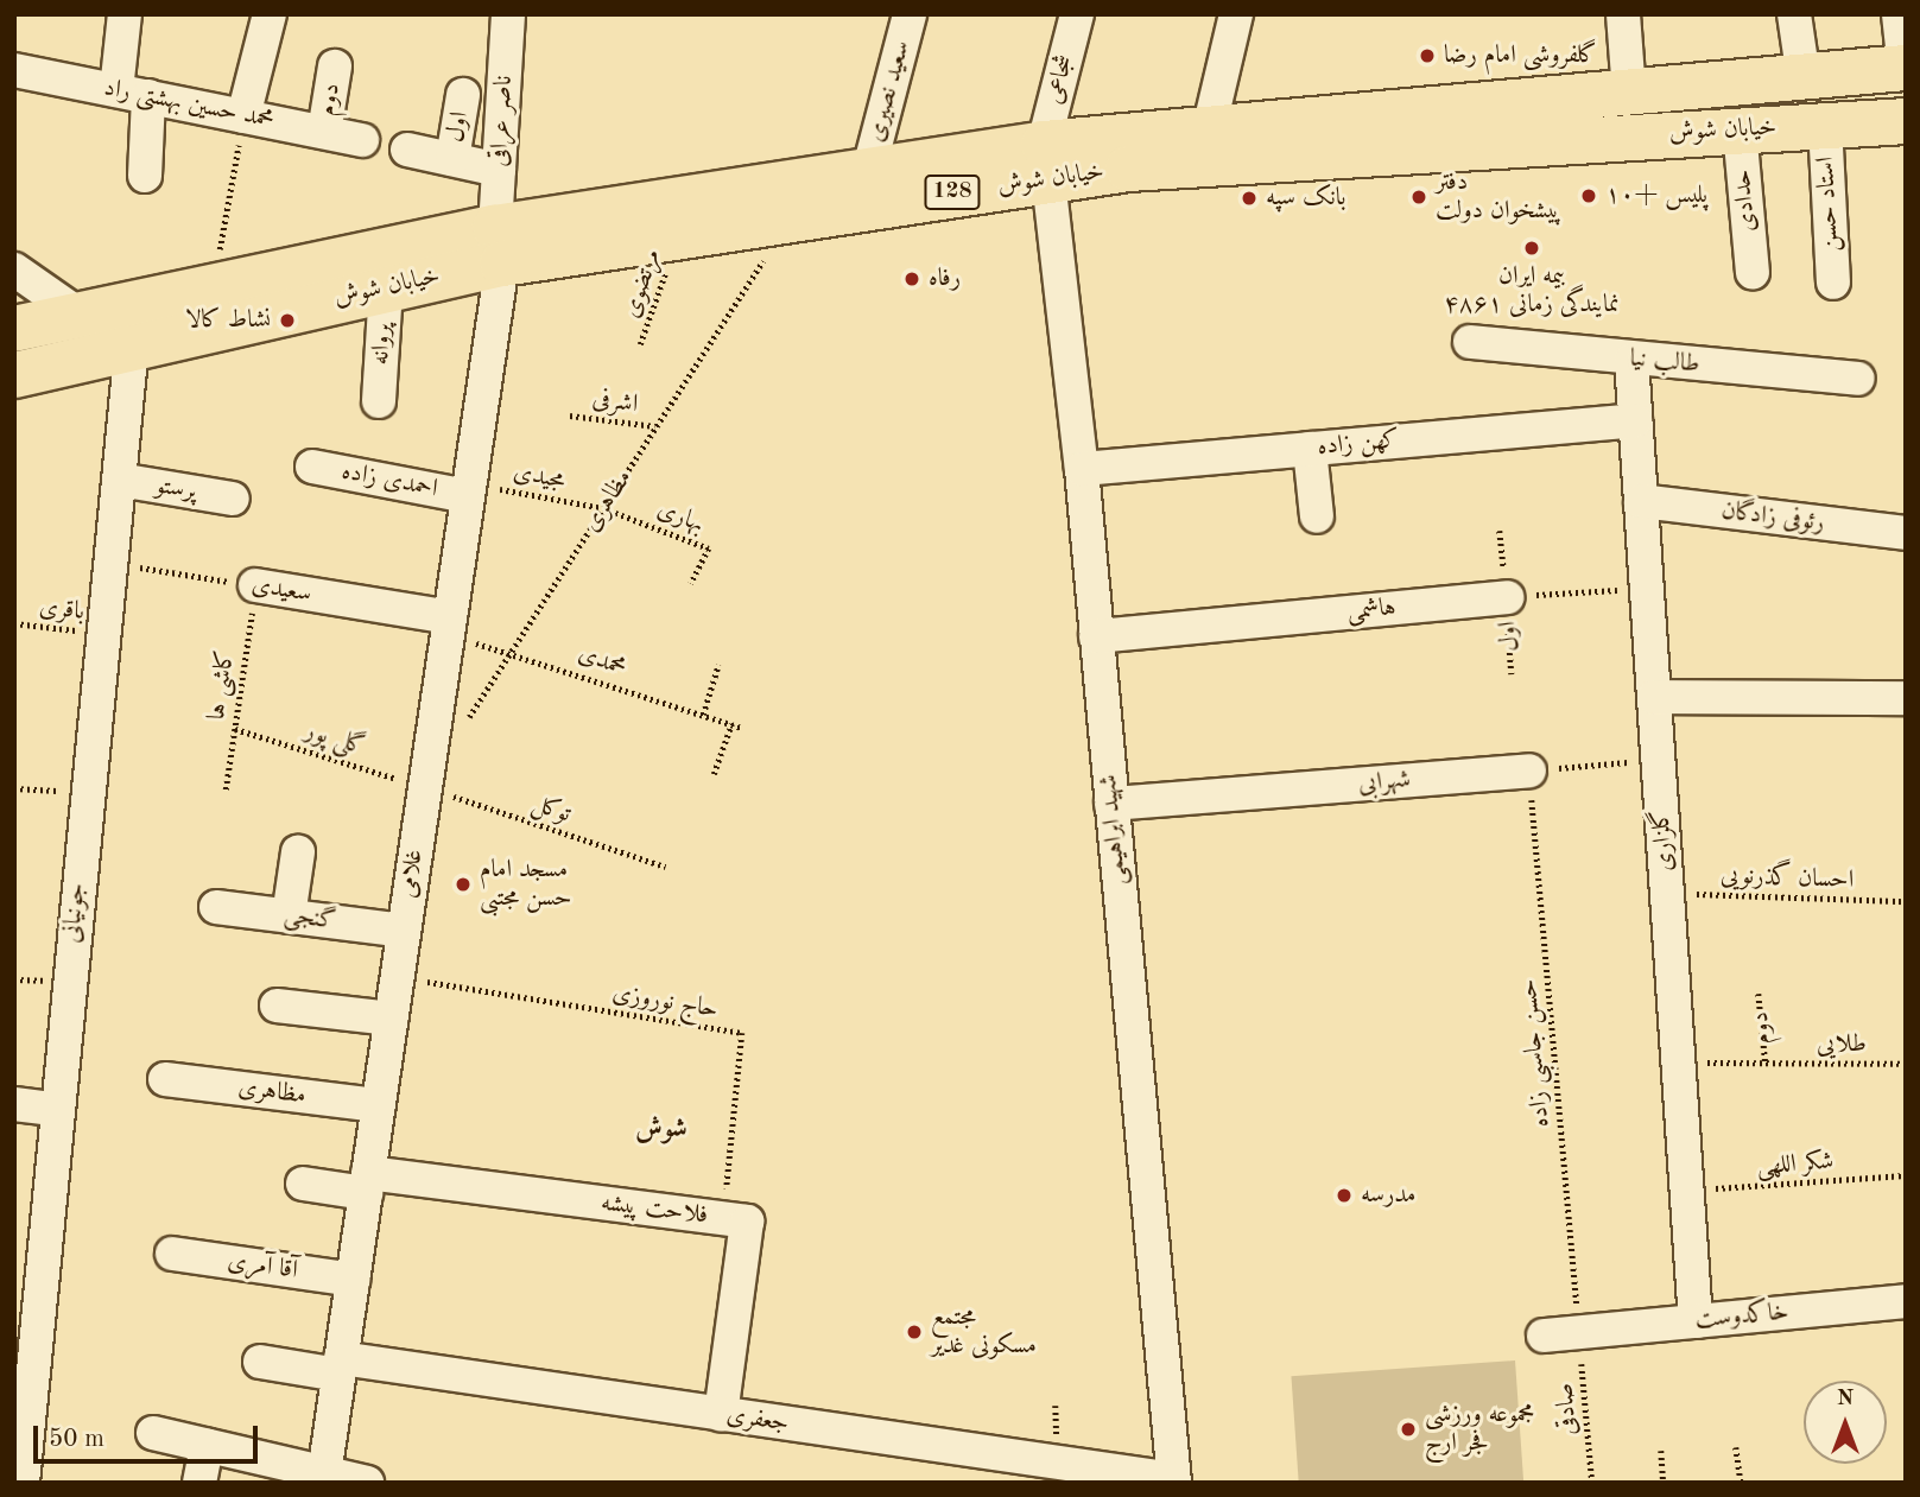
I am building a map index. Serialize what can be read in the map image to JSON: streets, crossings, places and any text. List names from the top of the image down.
{
  "streets": {
    "main road": ["خیابان شوش", "128"],
    "street": [
      "شجاعی",
      "سعید نصیری",
      "دوم",
      "محمد حسین بهشتی راد",
      "ناصر عراقی",
      "اول",
      "حدادی",
      "استاد حسن",
      "پروانه",
      "طالب نیا",
      "کهن زاده",
      "احمدی زاده",
      "پرستو",
      "مظاهری",
      "رئوفی زادگان",
      "سعیدی",
      "هاشمی",
      "شهرابی",
      "شهید ابراهیمی",
      "گلزاری",
      "غلامی",
      "جونیانی",
      "گنجی",
      "فلاحت پیشه",
      "آقا آمری",
      "خاکدوست",
      "جعفری"
    ],
    "path": [
      "مرتضوی",
      "اشرفی",
      "مجیدی",
      "بهاری",
      "باقری",
      "محمدی",
      "کاشی ها",
      "گلی پور",
      "توکل",
      "احسان گذرنویی",
      "حاج نوروزی",
      "طلایی",
      "حسن جاسبی زاده",
      "شکر اللهی",
      "صادقی"
    ]
  },
  "crossings": [
    ["شجاعی", "خیابان شوش"],
    ["شجاعی", "شهید ابراهیمی"],
    ["سعید نصیری", "خیابان شوش"],
    ["دوم", "محمد حسین بهشتی راد"],
    ["دوم", "طلایی"],
    ["ناصر عراقی", "خیابان شوش"],
    ["ناصر عراقی", "غلامی"],
    ["اول", "هاشمی"],
    ["خیابان شوش", "حدادی"],
    ["خیابان شوش", "استاد حسن"],
    ["خیابان شوش", "مرتضوی"],
    ["خیابان شوش", "پروانه"],
    ["خیابان شوش", "مظاهری"],
    ["خیابان شوش", "شهید ابراهیمی"],
    ["خیابان شوش", "غلامی"],
    ["خیابان شوش", "جونیانی"],
    ["طالب نیا", "گلزاری"],
    ["اشرفی", "مظاهری"],
    ["کهن زاده", "شهید ابراهیمی"],
    ["کهن زاده", "گلزاری"],
    ["مجیدی", "احمدی زاده"],
    ["مجیدی", "مظاهری"],
    ["مجیدی", "بهاری"],
    ["مجیدی", "غلامی"],
    ["احمدی زاده", "غلامی"],
    ["پرستو", "جونیانی"],
    ["مظاهری", "بهاری"],
    ["مظاهری", "محمدی"],
    ["مظاهری", "غلامی"],
    ["رئوفی زادگان", "گلزاری"],
    ["سعیدی", "محمدی"],
    ["سعیدی", "کاشی ها"],
    ["سعیدی", "غلامی"],
    ["سعیدی", "جونیانی"],
    ["باقری", "جونیانی"],
    ["هاشمی", "شهید ابراهیمی"],
    ["محمدی", "غلامی"],
    ["کاشی ها", "گلی پور"],
    ["گلی پور", "توکل"],
    ["گلی پور", "غلامی"],
    ["شهرابی", "شهید ابراهیمی"],
    ["شهرابی", "حسن جاسبی زاده"],
    ["توکل", "غلامی"],
    ["شهید ابراهیمی", "جعفری"],
    ["گلزاری", "احسان گذرنویی"],
    ["گلزاری", "طلایی"],
    ["گلزاری", "شکر اللهی"],
    ["گلزاری", "خاکدوست"],
    ["غلامی", "گنجی"],
    ["غلامی", "حاج نوروزی"],
    ["غلامی", "فلاحت پیشه"],
    ["غلامی", "آقا آمری"],
    ["غلامی", "جعفری"],
    ["حاج نوروزی", "فلاحت پیشه"],
    ["حسن جاسبی زاده", "خاکدوست"],
    ["حسن جاسبی زاده", "صادقی"],
    ["فلاحت پیشه", "جعفری"],
    ["خاکدوست", "صادقی"]
  ],
  "districts": ["شوش"],
  "places": [
    "گلفروشی امام رضا",
    "پلیس +۱۰",
    "دفتر پیشخوان دولت",
    "بانک سپه",
    "بیمه ایران نمایندگی زمانی ۴۸۶۱",
    "رفاه",
    "نشاط کالا",
    "مسجد امام حسن مجتبی",
    "مدرسه",
    "مجتمع مسکونی غدیر",
    "مجموعه ورزشی فجر ارج"
  ],
  "scale_bar": "50 m",
  "north": "top"
}
